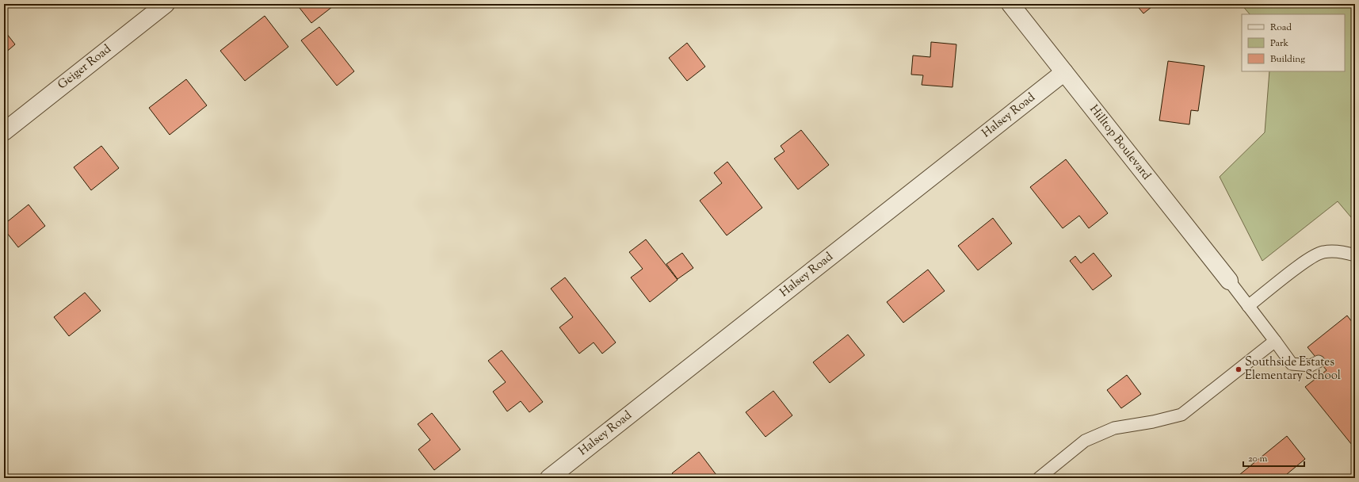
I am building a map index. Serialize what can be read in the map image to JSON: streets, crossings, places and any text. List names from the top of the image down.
{
  "streets": {
    "street": ["Geiger Road", "Halsey Road", "Hilltop Boulevard"]
  },
  "crossings": [
    ["Halsey Road", "Hilltop Boulevard"]
  ],
  "places": ["Southside Estates Elementary School"],
  "legend": ["Road", "Park", "Building"],
  "scale_bar": "20 m"
}
